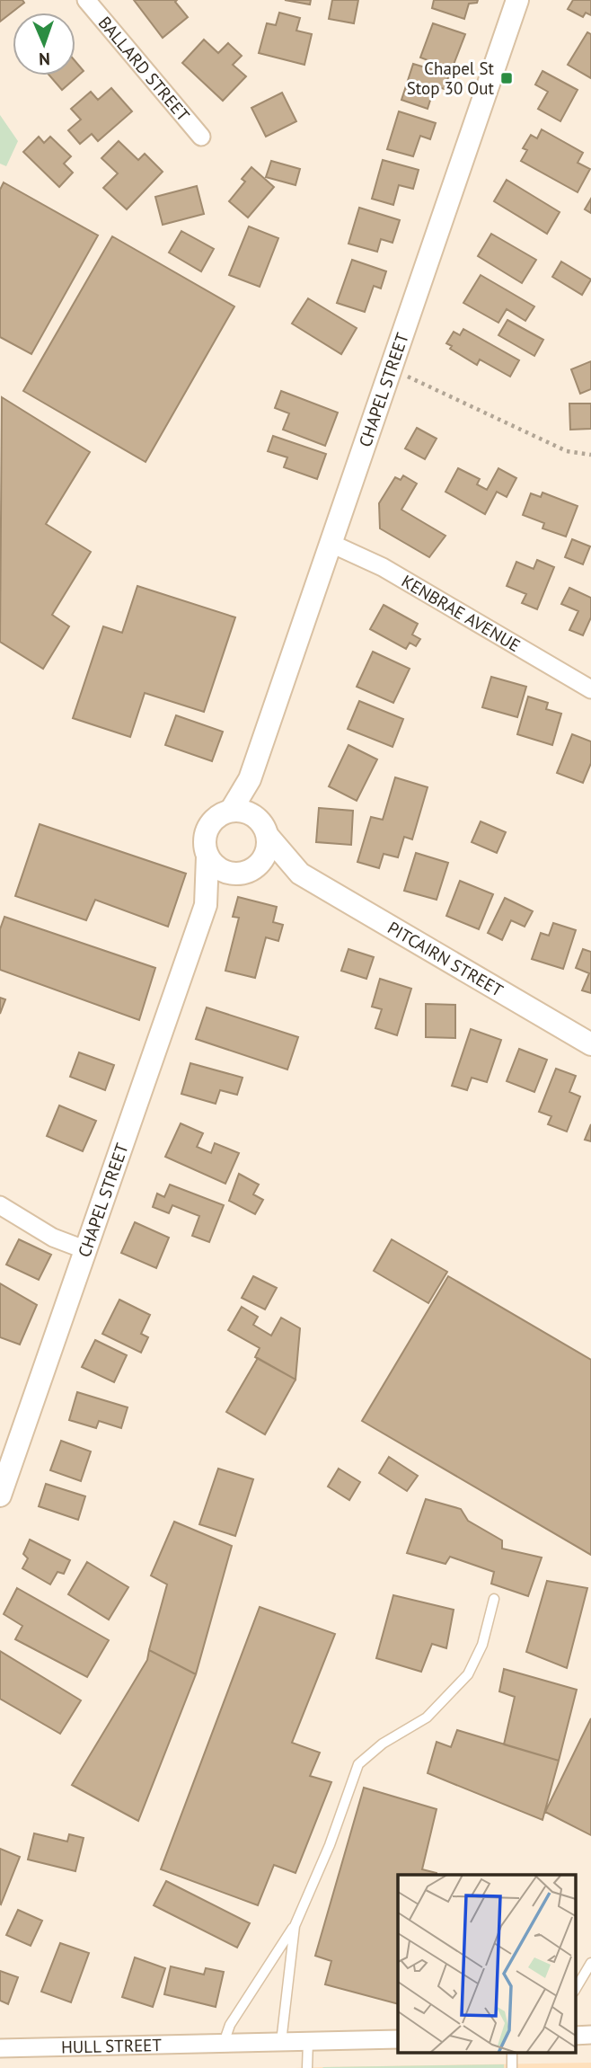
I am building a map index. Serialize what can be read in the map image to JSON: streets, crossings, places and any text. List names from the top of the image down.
{
  "streets": {
    "street": [
      "BALLARD STREET",
      "CHAPEL STREET",
      "KENBRAE AVENUE",
      "PITCAIRN STREET",
      "HULL STREET"
    ]
  },
  "crossings": [
    ["CHAPEL STREET", "KENBRAE AVENUE"],
    ["CHAPEL STREET", "PITCAIRN STREET"]
  ],
  "places": {
    "transit": ["Chapel St Stop 30 Out"]
  },
  "north": "bottom"
}
